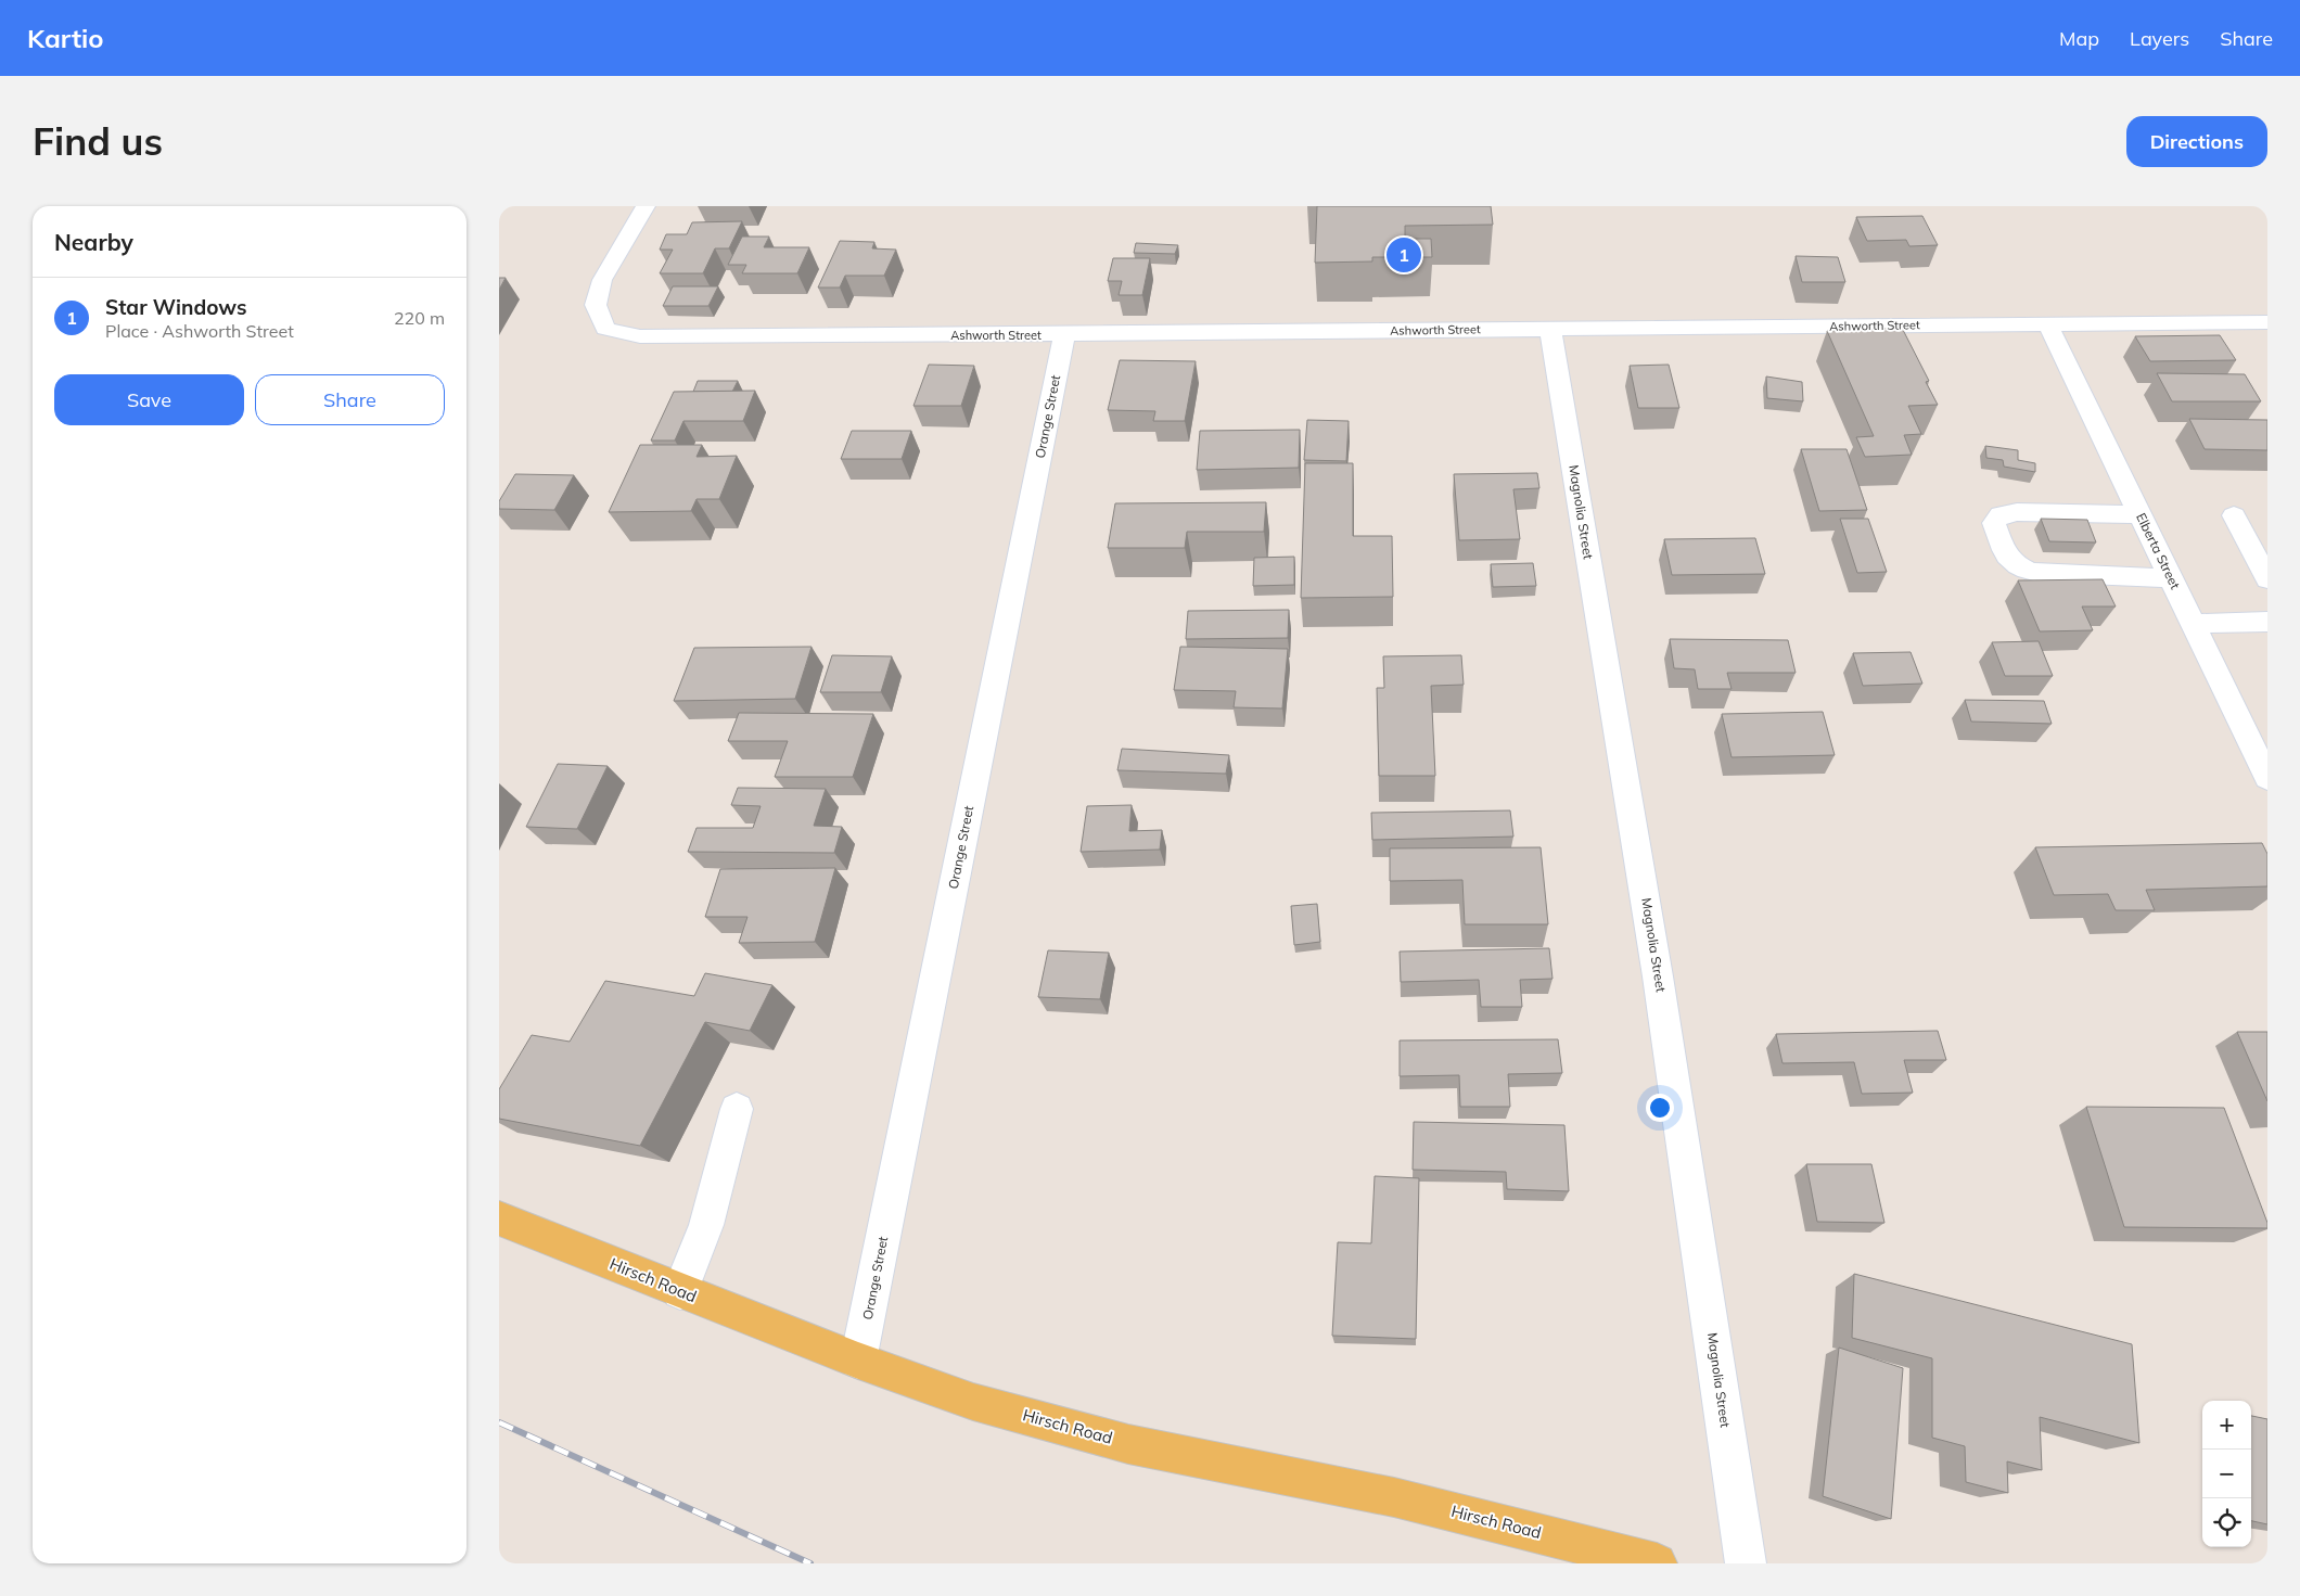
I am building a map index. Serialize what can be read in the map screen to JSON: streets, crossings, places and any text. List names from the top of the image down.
{
  "streets": {
    "main road": ["Hirsch Road"],
    "street": [
      "Ashworth Street",
      "Orange Street",
      "Magnolia Street",
      "Elberta Street"
    ]
  },
  "crossings": [
    ["Ashworth Street", "Orange Street"],
    ["Ashworth Street", "Magnolia Street"],
    ["Ashworth Street", "Elberta Street"],
    ["Orange Street", "Hirsch Road"]
  ],
  "page": {
    "header": "Kartio",
    "nav": ["Map", "Layers", "Share"],
    "buttons": [
      "Directions",
      ["Save", "Share"]
    ],
    "title": "Find us",
    "heading": "Nearby",
    "pins": "1",
    "list": [
      {
        "mark": "1",
        "name": "Star Windows",
        "note": "Place · Ashworth Street",
        "value": "220 m"
      }
    ],
    "map_buttons": ["+", "−"]
  }
}
